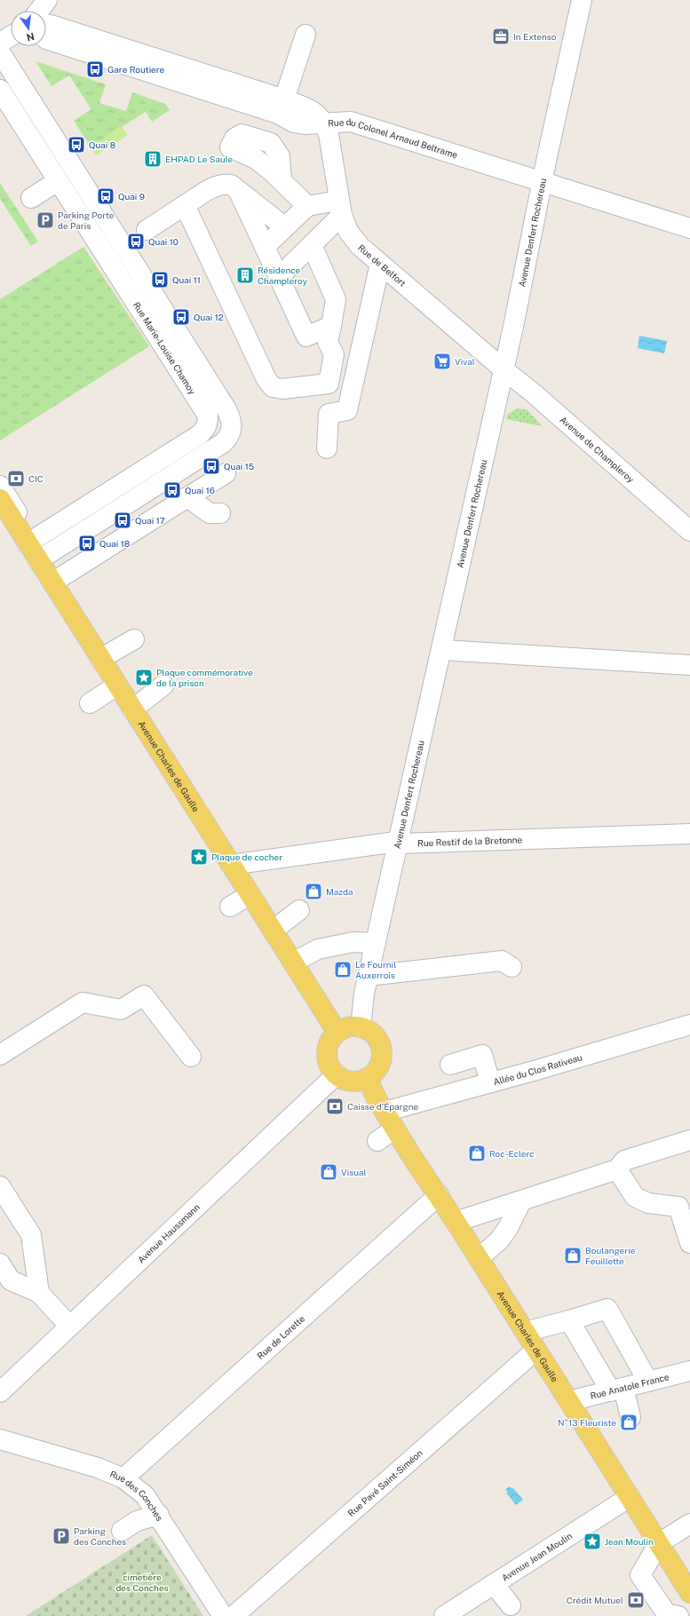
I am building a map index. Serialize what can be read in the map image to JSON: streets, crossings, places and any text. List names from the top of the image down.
{
  "streets": {
    "main road": ["Avenue Charles de Gaulle"],
    "street": [
      "Rue du Colonel Arnaud Beltrame",
      "Avenue Denfert Rochereau",
      "Rue de Belfort",
      "Rue Marie-Louise Chamoy",
      "Avenue de Champleroy",
      "Rue Restif de la Bretonne",
      "Allée du Clos Rativeau",
      "Avenue Haussmann",
      "Rue de Lorette",
      "Rue Anatole France",
      "Rue Pavé Saint-Siméon",
      "Rue des Conches",
      "Avenue Jean Moulin"
    ]
  },
  "crossings": [
    ["Rue du Colonel Arnaud Beltrame", "Avenue Denfert Rochereau"],
    ["Rue du Colonel Arnaud Beltrame", "Rue de Belfort"],
    ["Avenue Denfert Rochereau", "Rue de Belfort"],
    ["Avenue Denfert Rochereau", "Avenue de Champleroy"],
    ["Avenue Denfert Rochereau", "Avenue Charles de Gaulle"],
    ["Avenue Denfert Rochereau", "Rue Restif de la Bretonne"],
    ["Avenue Denfert Rochereau", "Avenue Haussmann"],
    ["Rue de Belfort", "Avenue de Champleroy"],
    ["Rue Marie-Louise Chamoy", "Avenue Charles de Gaulle"],
    ["Avenue Charles de Gaulle", "Rue Restif de la Bretonne"],
    ["Avenue Charles de Gaulle", "Allée du Clos Rativeau"],
    ["Avenue Charles de Gaulle", "Avenue Haussmann"],
    ["Avenue Charles de Gaulle", "Rue de Lorette"],
    ["Avenue Charles de Gaulle", "Rue Anatole France"],
    ["Avenue Charles de Gaulle", "Rue Pavé Saint-Siméon"],
    ["Avenue Charles de Gaulle", "Avenue Jean Moulin"],
    ["Rue de Lorette", "Rue des Conches"]
  ],
  "parks": ["cimetière des Conches"],
  "places": {
    "office": ["In Extenso"],
    "bus stop": [
      "Gare Routiere",
      "Quai 8",
      "Quai 9",
      "Quai 10",
      "Quai 11",
      "Quai 12",
      "Quai 15",
      "Quai 16",
      "Quai 17",
      "Quai 18"
    ],
    "building": ["EHPAD Le Saule", "Résidence Champleroy"],
    "parking": ["Parking Porte de Paris", "Parking des Conches"],
    "supermarket": ["Vival"],
    "bank": ["CIC", "Caisse d'Épargne", "Crédit Mutuel"],
    "place": ["Plaque commémorative de la prison", "Plaque de cocher", "Jean Moulin"],
    "shop": [
      "Mazda",
      "Le Fournil Auxerrois",
      "Roc-Eclerc",
      "Visual",
      "Boulangerie Feuillette",
      "N°13 Fleuriste"
    ]
  },
  "north": "bottom"
}
